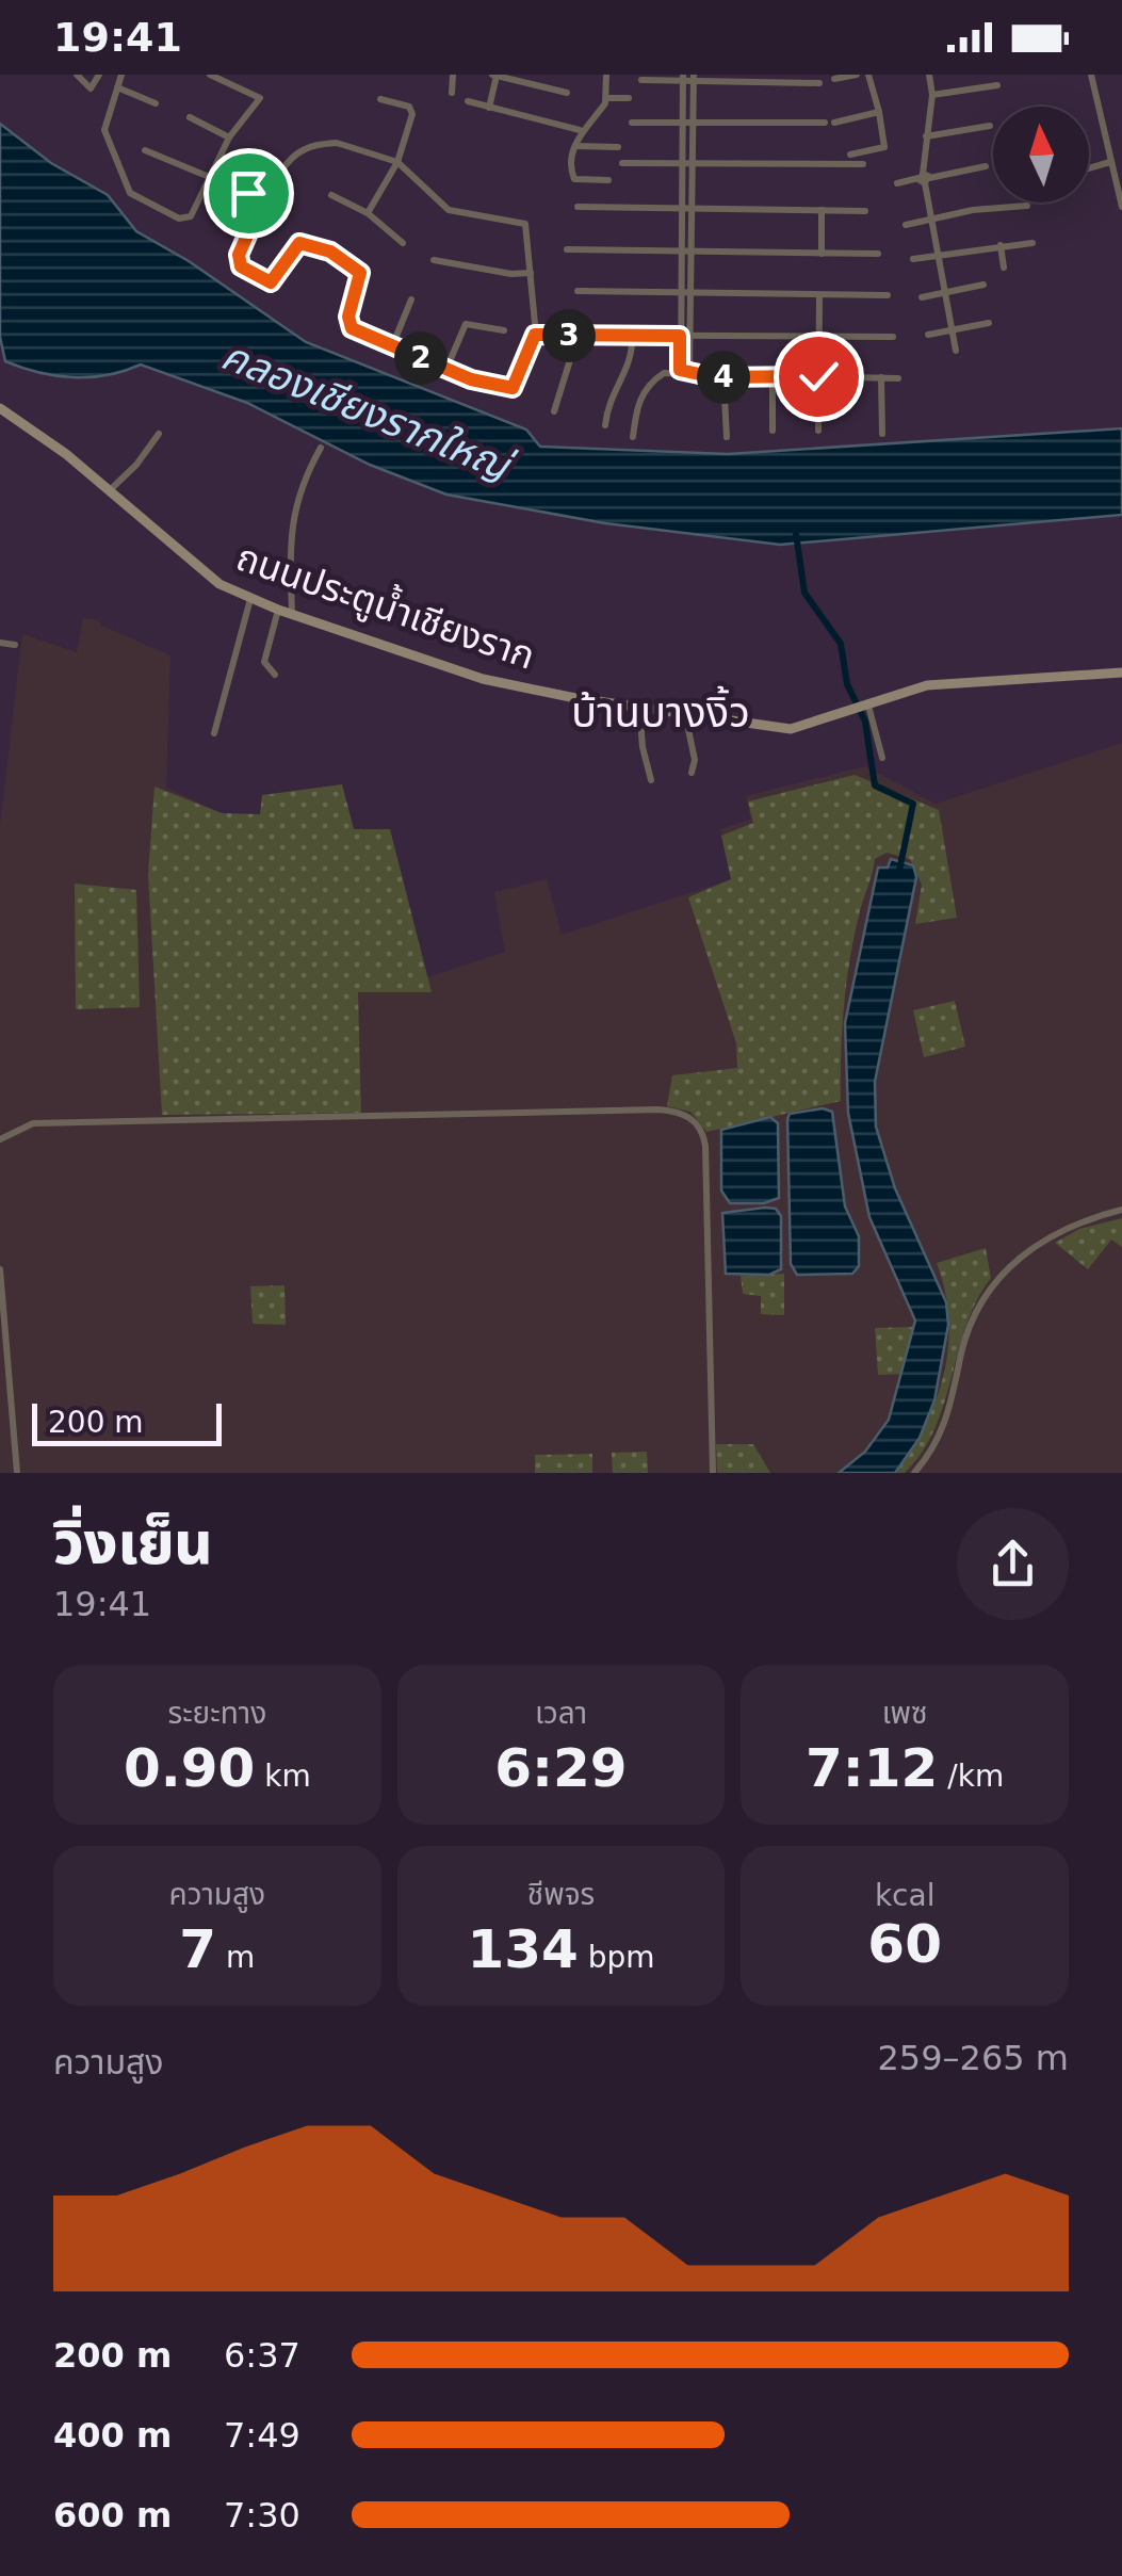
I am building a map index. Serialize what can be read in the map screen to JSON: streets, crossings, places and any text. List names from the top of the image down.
{
  "streets": {
    "street": ["ถนนประตูน้ำเชียงราก"]
  },
  "districts": ["บ้านบางงิ้ว"],
  "water": ["คลองเชียงรากใหญ่"],
  "scale_bar": "200 m",
  "north": "top",
  "page": {
    "status": "19:41",
    "pins": ["3", "2", "4"],
    "scale": "200 m",
    "heading": ["วิ่งเย็น", "19:41"],
    "stats": [
      ["ระยะทาง", "0.90 km"],
      ["เวลา", "6:29"],
      ["เพซ", "7:12 /km"],
      ["ความสูง", "7 m"],
      ["ชีพจร", "134 bpm"],
      ["kcal", "60"]
    ],
    "chart": ["ความสูง", "259–265 m"],
    "list": [
      {
        "name": "200 m",
        "note": "6:37"
      },
      {
        "name": "400 m",
        "note": "7:49"
      },
      {
        "name": "600 m",
        "note": "7:30"
      }
    ]
  }
}
